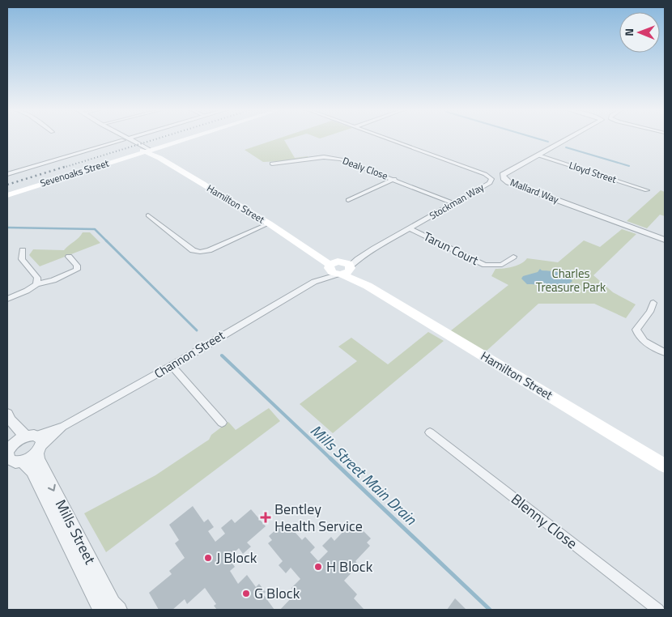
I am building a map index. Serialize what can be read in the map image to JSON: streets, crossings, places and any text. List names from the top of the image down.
{
  "streets": {
    "main road": ["Sevenoaks Street", "Hamilton Street"],
    "street": [
      "Dealy Close",
      "Lloyd Street",
      "Mallard Way",
      "Stockman Way",
      "Tarun Court",
      "Channon Street",
      "Blenny Close",
      "Mills Street"
    ]
  },
  "crossings": [
    ["Dealy Close", "Stockman Way"],
    ["Lloyd Street", "Mallard Way"],
    ["Sevenoaks Street", "Hamilton Street"],
    ["Stockman Way", "Hamilton Street"],
    ["Stockman Way", "Tarun Court"],
    ["Stockman Way", "Channon Street"],
    ["Hamilton Street", "Channon Street"],
    ["Channon Street", "Mills Street"]
  ],
  "water": ["Mills Street Main Drain"],
  "parks": ["Charles Treasure Park"],
  "places": {
    "health": ["Bentley Health Service"],
    "other": ["J Block", "H Block", "G Block"]
  },
  "north": "left"
}
